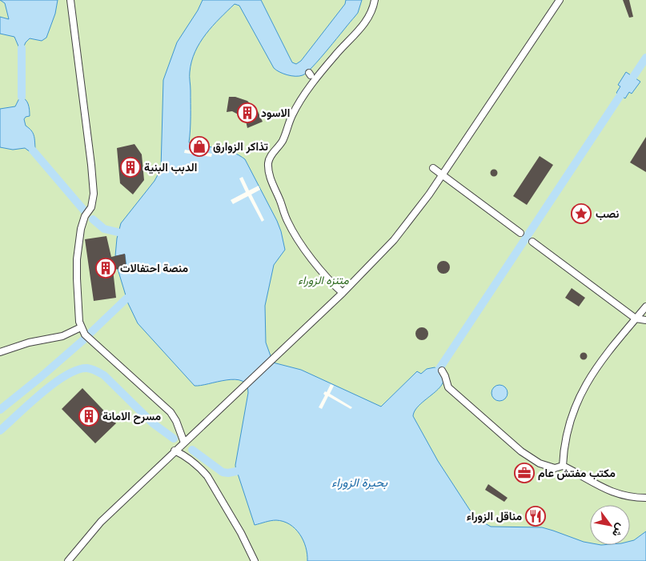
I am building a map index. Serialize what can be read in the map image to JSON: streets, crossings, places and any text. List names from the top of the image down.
{
  "water": ["بحيرة الزوراء"],
  "parks": ["متنزه الزوراء"],
  "places": {
    "building": [
      "الاسود",
      "الدبب البنية",
      "منصة احتفالات",
      "مسرح الامانة"
    ],
    "shop": ["تذاكر الزوارق"],
    "place": ["نصب"],
    "office": ["مكتب مفتش عام"],
    "restaurant": ["مناقل الزوراء"]
  },
  "north": "bottom right"
}
